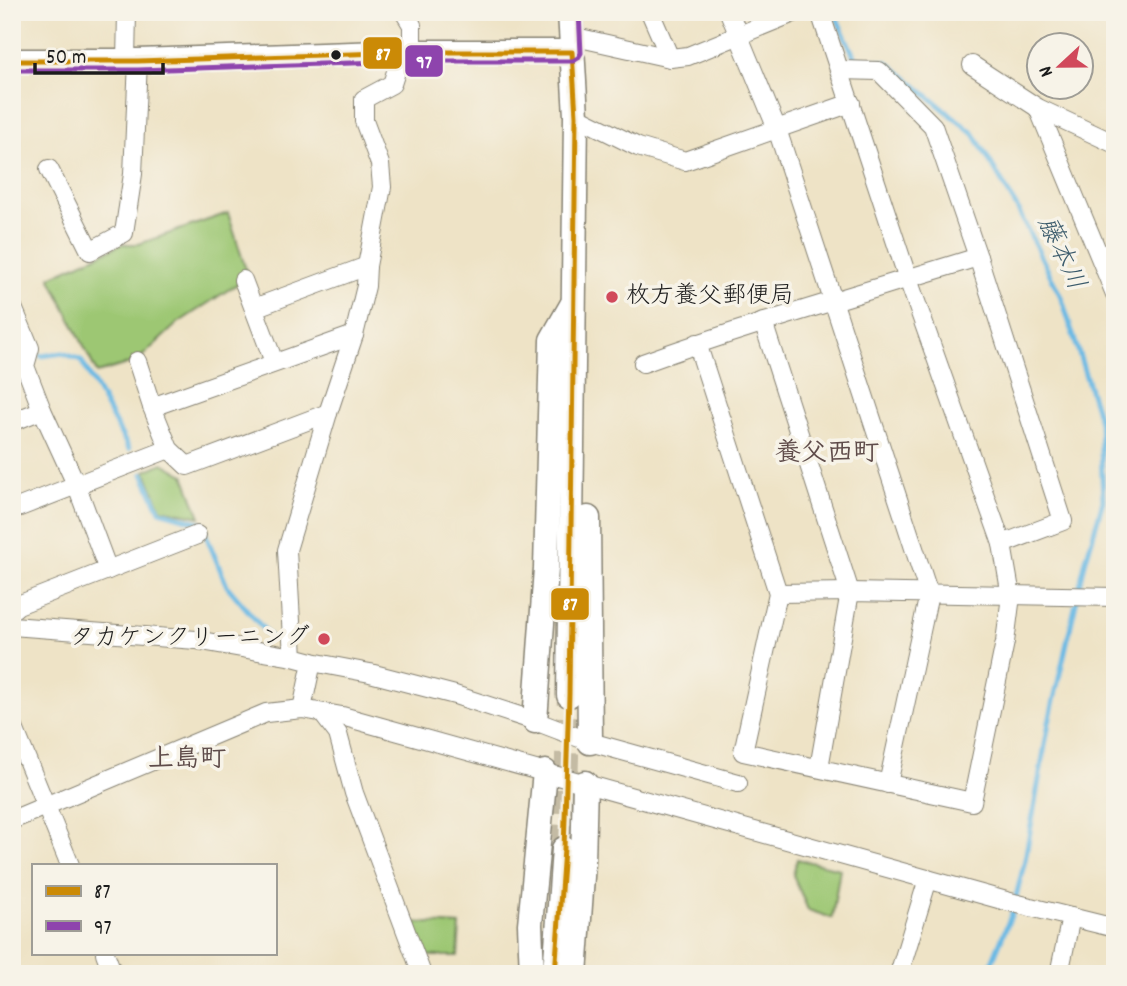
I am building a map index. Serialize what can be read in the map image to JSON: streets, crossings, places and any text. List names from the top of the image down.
{
  "districts": ["養父西町", "上島町"],
  "water": ["藤本川"],
  "places": ["枚方養父郵便局", "タカケンクリーニング"],
  "lines": ["transit line 97", "transit line 87"],
  "legend": ["87", "97"],
  "scale_bar": "50 m",
  "north": "left"
}
